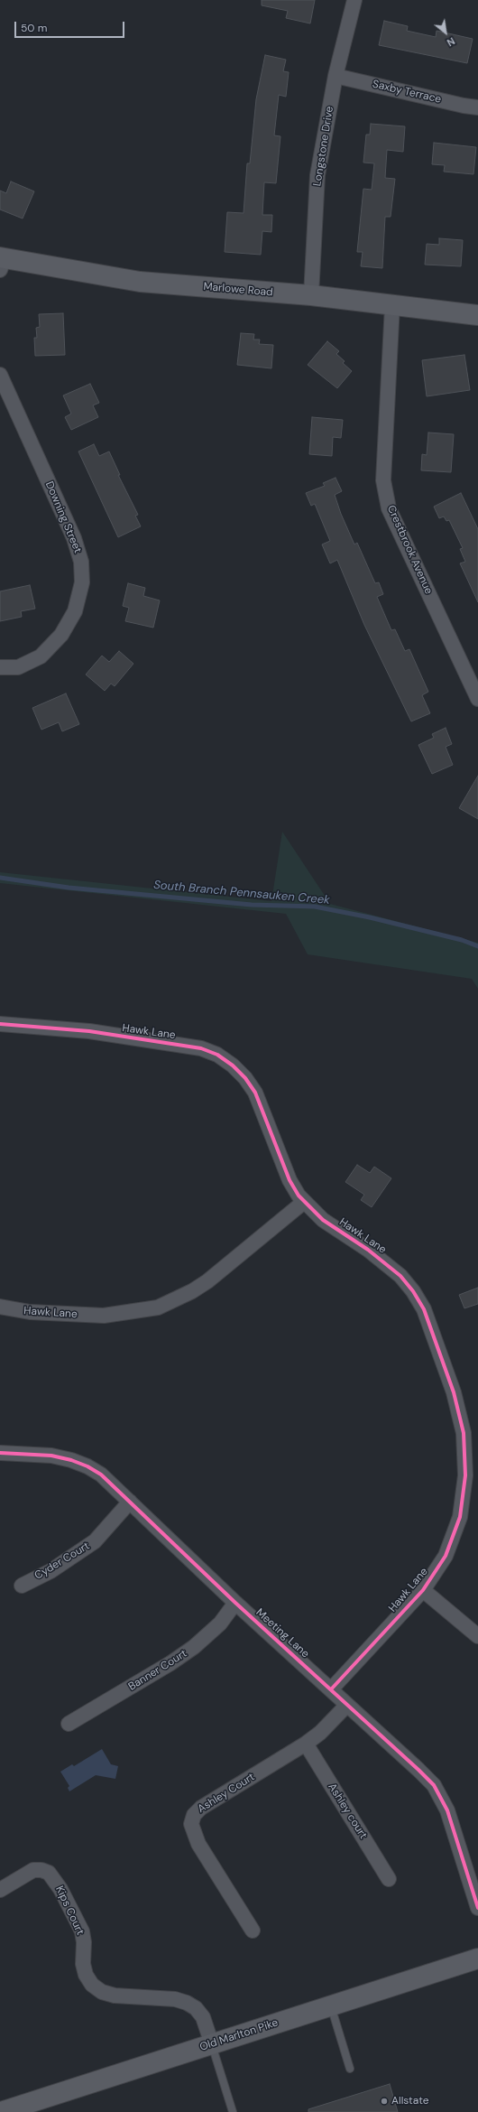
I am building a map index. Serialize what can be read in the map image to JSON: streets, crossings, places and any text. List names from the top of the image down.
{
  "streets": {
    "street": [
      "Saxby Terrace",
      "Longstone Drive",
      "Marlowe Road",
      "Downing Street",
      "Crestbrook Avenue",
      "Hawk Lane",
      "Cyder Court",
      "Meeting Lane",
      "Banner Court",
      "Ashley Court",
      "Ashley court",
      "Kips Court",
      "Old Marlton Pike"
    ]
  },
  "crossings": [
    ["Saxby Terrace", "Longstone Drive"],
    ["Longstone Drive", "Marlowe Road"],
    ["Marlowe Road", "Crestbrook Avenue"],
    ["Hawk Lane", "Meeting Lane"],
    ["Cyder Court", "Meeting Lane"],
    ["Meeting Lane", "Banner Court"],
    ["Meeting Lane", "Ashley Court"],
    ["Ashley Court", "Ashley court"],
    ["Kips Court", "Old Marlton Pike"]
  ],
  "water": ["South Branch Pennsauken Creek"],
  "places": ["Allstate"],
  "scale_bar": "50 m",
  "north": "bottom right"
}
